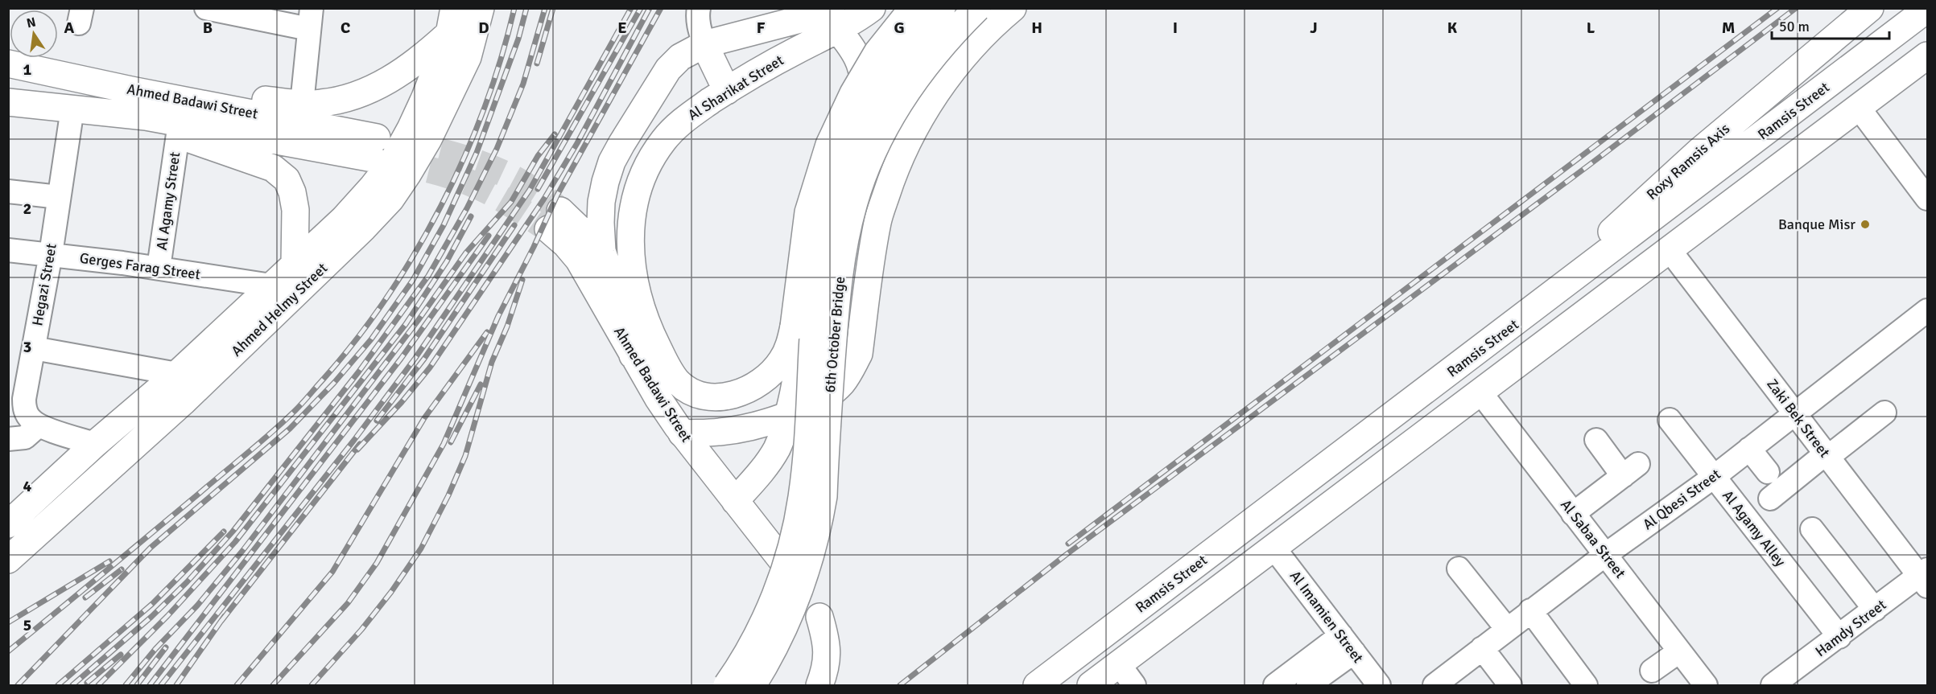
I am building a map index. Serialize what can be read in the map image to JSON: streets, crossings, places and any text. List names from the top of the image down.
{
  "streets": {
    "main road": [
      "Al Sharikat Street",
      "Ahmed Badawi Street",
      "Ramsis Street",
      "Roxy Ramsis Axis",
      "Ahmed Helmy Street",
      "6th October Bridge"
    ],
    "street": [
      "Al Agamy Street",
      "Gerges Farag Street",
      "Hegazi Street",
      "Zaki Bek Street",
      "Al Qbesi Street",
      "Al Agamy Alley",
      "Al Sabaa Street",
      "Al Imamien Street",
      "Hamdy Street"
    ]
  },
  "crossings": [
    ["Al Sharikat Street", "Ahmed Badawi Street"],
    ["Ahmed Badawi Street", "Hegazi Street"],
    ["Ramsis Street", "Roxy Ramsis Axis"],
    ["Al Agamy Street", "Gerges Farag Street"],
    ["Gerges Farag Street", "Hegazi Street"],
    ["Gerges Farag Street", "Ahmed Helmy Street"],
    ["Zaki Bek Street", "Al Qbesi Street"],
    ["Zaki Bek Street", "Hamdy Street"],
    ["Al Qbesi Street", "Al Agamy Alley"],
    ["Al Qbesi Street", "Al Sabaa Street"],
    ["Al Agamy Alley", "Hamdy Street"]
  ],
  "places": ["Banque Misr"],
  "scale_bar": "50 m",
  "north": "top",
  "grid": {
    "columns": [
      "A",
      "B",
      "C",
      "D",
      "E",
      "F",
      "G",
      "H",
      "I",
      "J",
      "K",
      "L",
      "M"
    ],
    "rows": [
      "1",
      "2",
      "3",
      "4",
      "5"
    ]
  }
}
